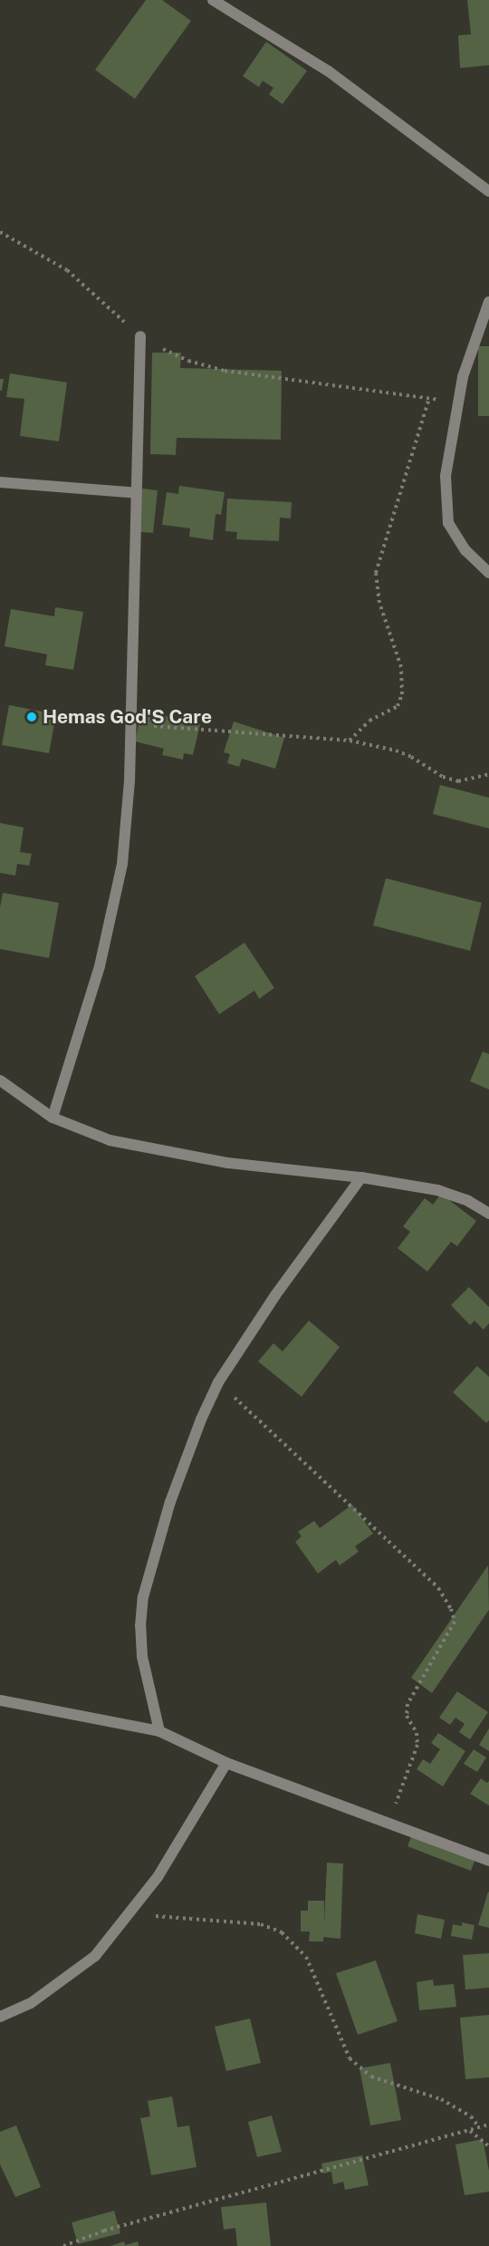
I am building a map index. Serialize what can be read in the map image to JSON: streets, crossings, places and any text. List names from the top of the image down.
{
  "places": ["Hemas God'S Care"]
}
